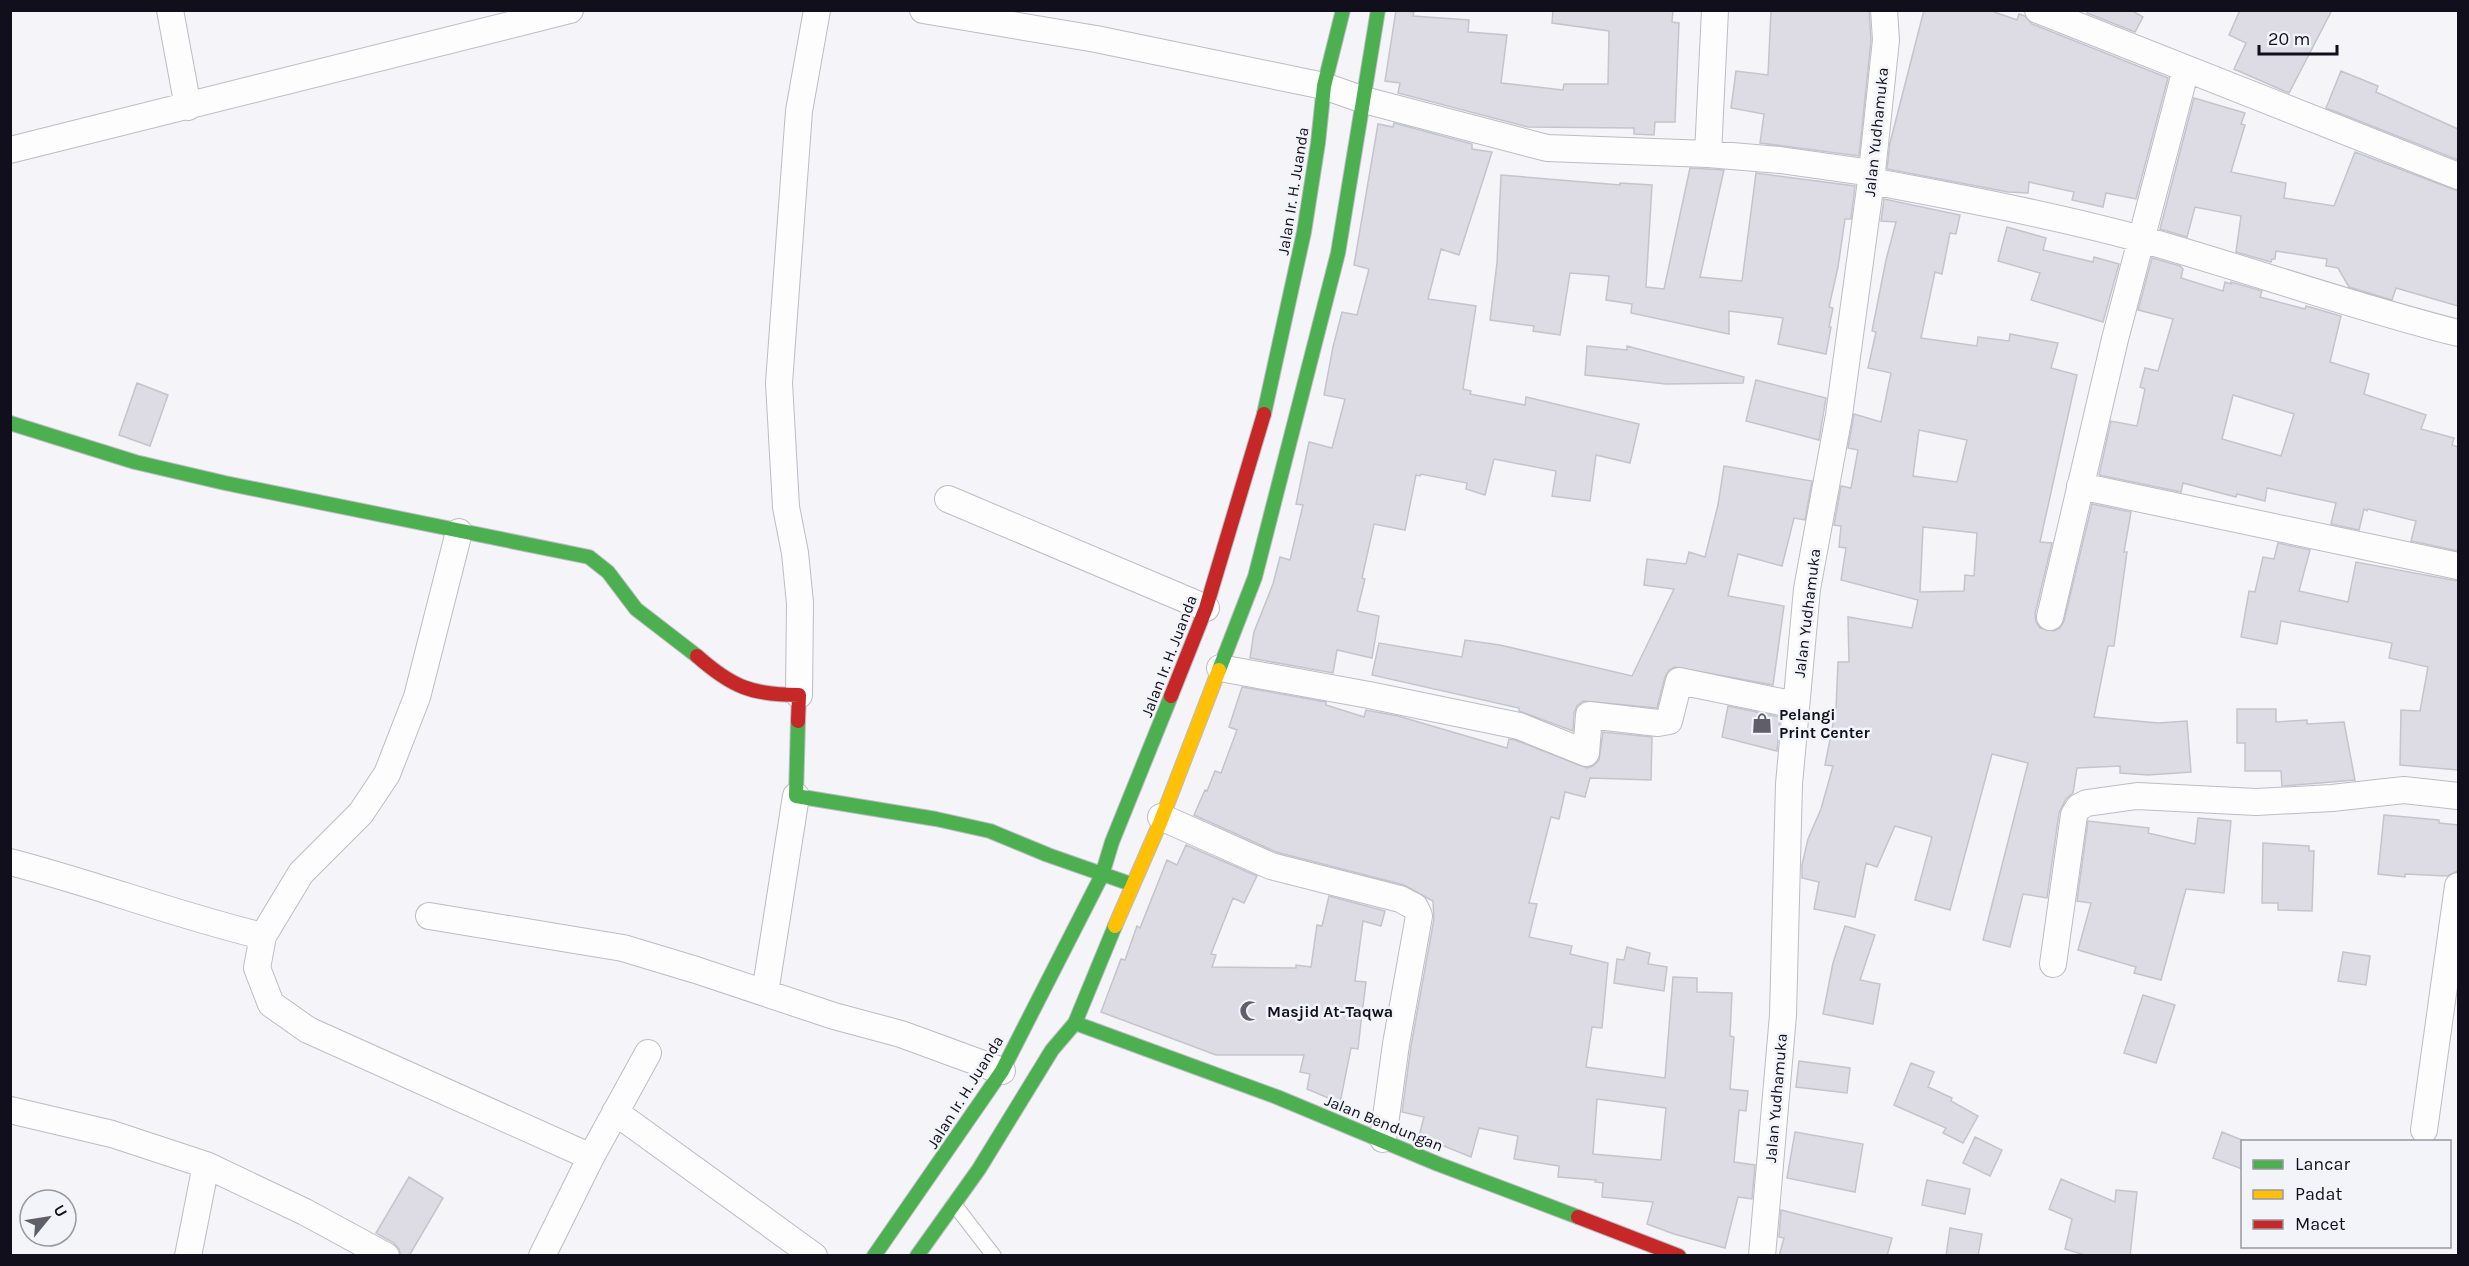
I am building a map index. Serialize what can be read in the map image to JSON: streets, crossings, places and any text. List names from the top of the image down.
{
  "streets": {
    "main road": ["Jalan Ir. H. Juanda", "Jalan Bendungan"],
    "street": ["Jalan Yudhamuka"]
  },
  "places": {
    "shop": ["Pelangi Print Center"],
    "mosque": ["Masjid At-Taqwa"]
  },
  "legend": ["Lancar", "Padat", "Macet"],
  "scale_bar": "20 m",
  "north": "top right"
}
